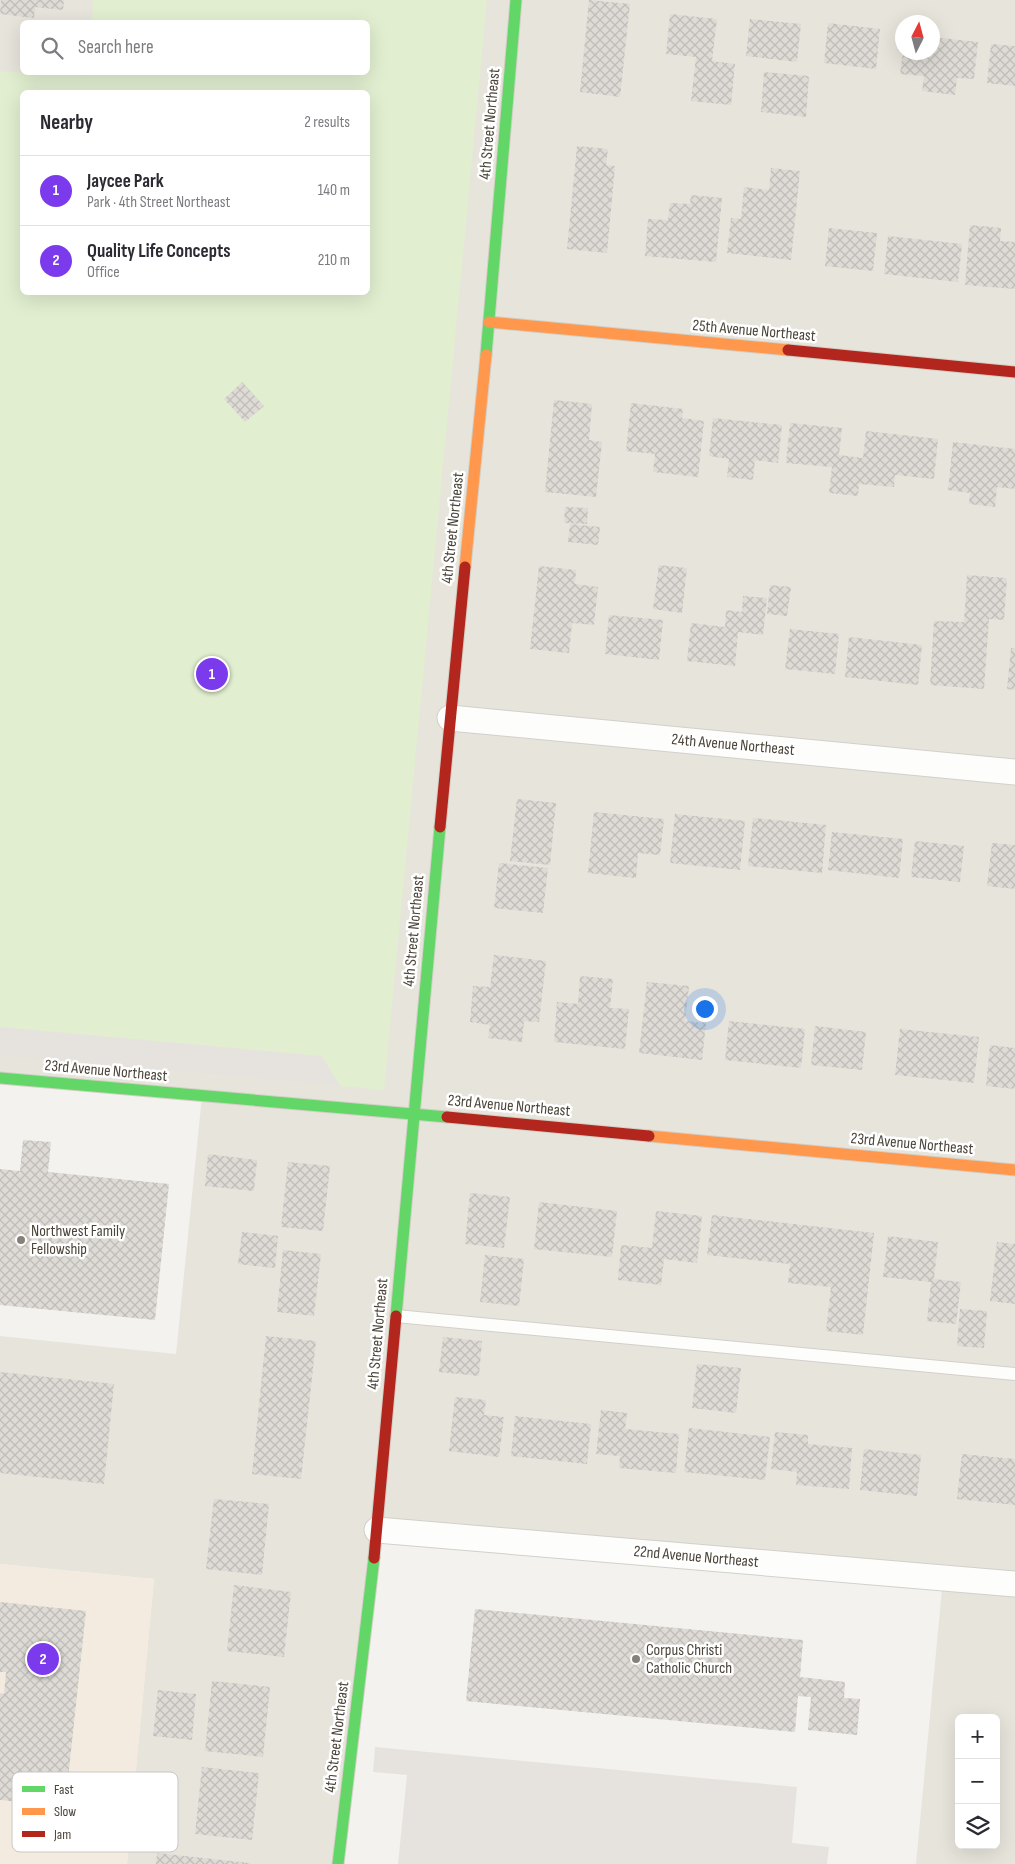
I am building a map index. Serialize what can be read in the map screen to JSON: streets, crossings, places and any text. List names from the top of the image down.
{
  "streets": {
    "street": [
      "4th Street Northeast",
      "25th Avenue Northeast",
      "24th Avenue Northeast",
      "23rd Avenue Northeast",
      "22nd Avenue Northeast"
    ]
  },
  "crossings": [
    ["4th Street Northeast", "25th Avenue Northeast"],
    ["4th Street Northeast", "24th Avenue Northeast"],
    ["4th Street Northeast", "23rd Avenue Northeast"],
    ["4th Street Northeast", "22nd Avenue Northeast"]
  ],
  "places": ["Northwest Family Fellowship", "Corpus Christi Catholic Church"],
  "legend": ["Fast", "Slow", "Jam"],
  "north": "top",
  "page": {
    "search": "Search here",
    "heading": ["Nearby", "2 results"],
    "list": [
      {
        "mark": "1",
        "name": "Jaycee Park",
        "note": "Park · 4th Street Northeast",
        "value": "140 m"
      },
      {
        "mark": "2",
        "name": "Quality Life Concepts",
        "note": "Office",
        "value": "210 m"
      }
    ],
    "pins": ["1", "2"],
    "map_buttons": ["+", "−"]
  }
}
